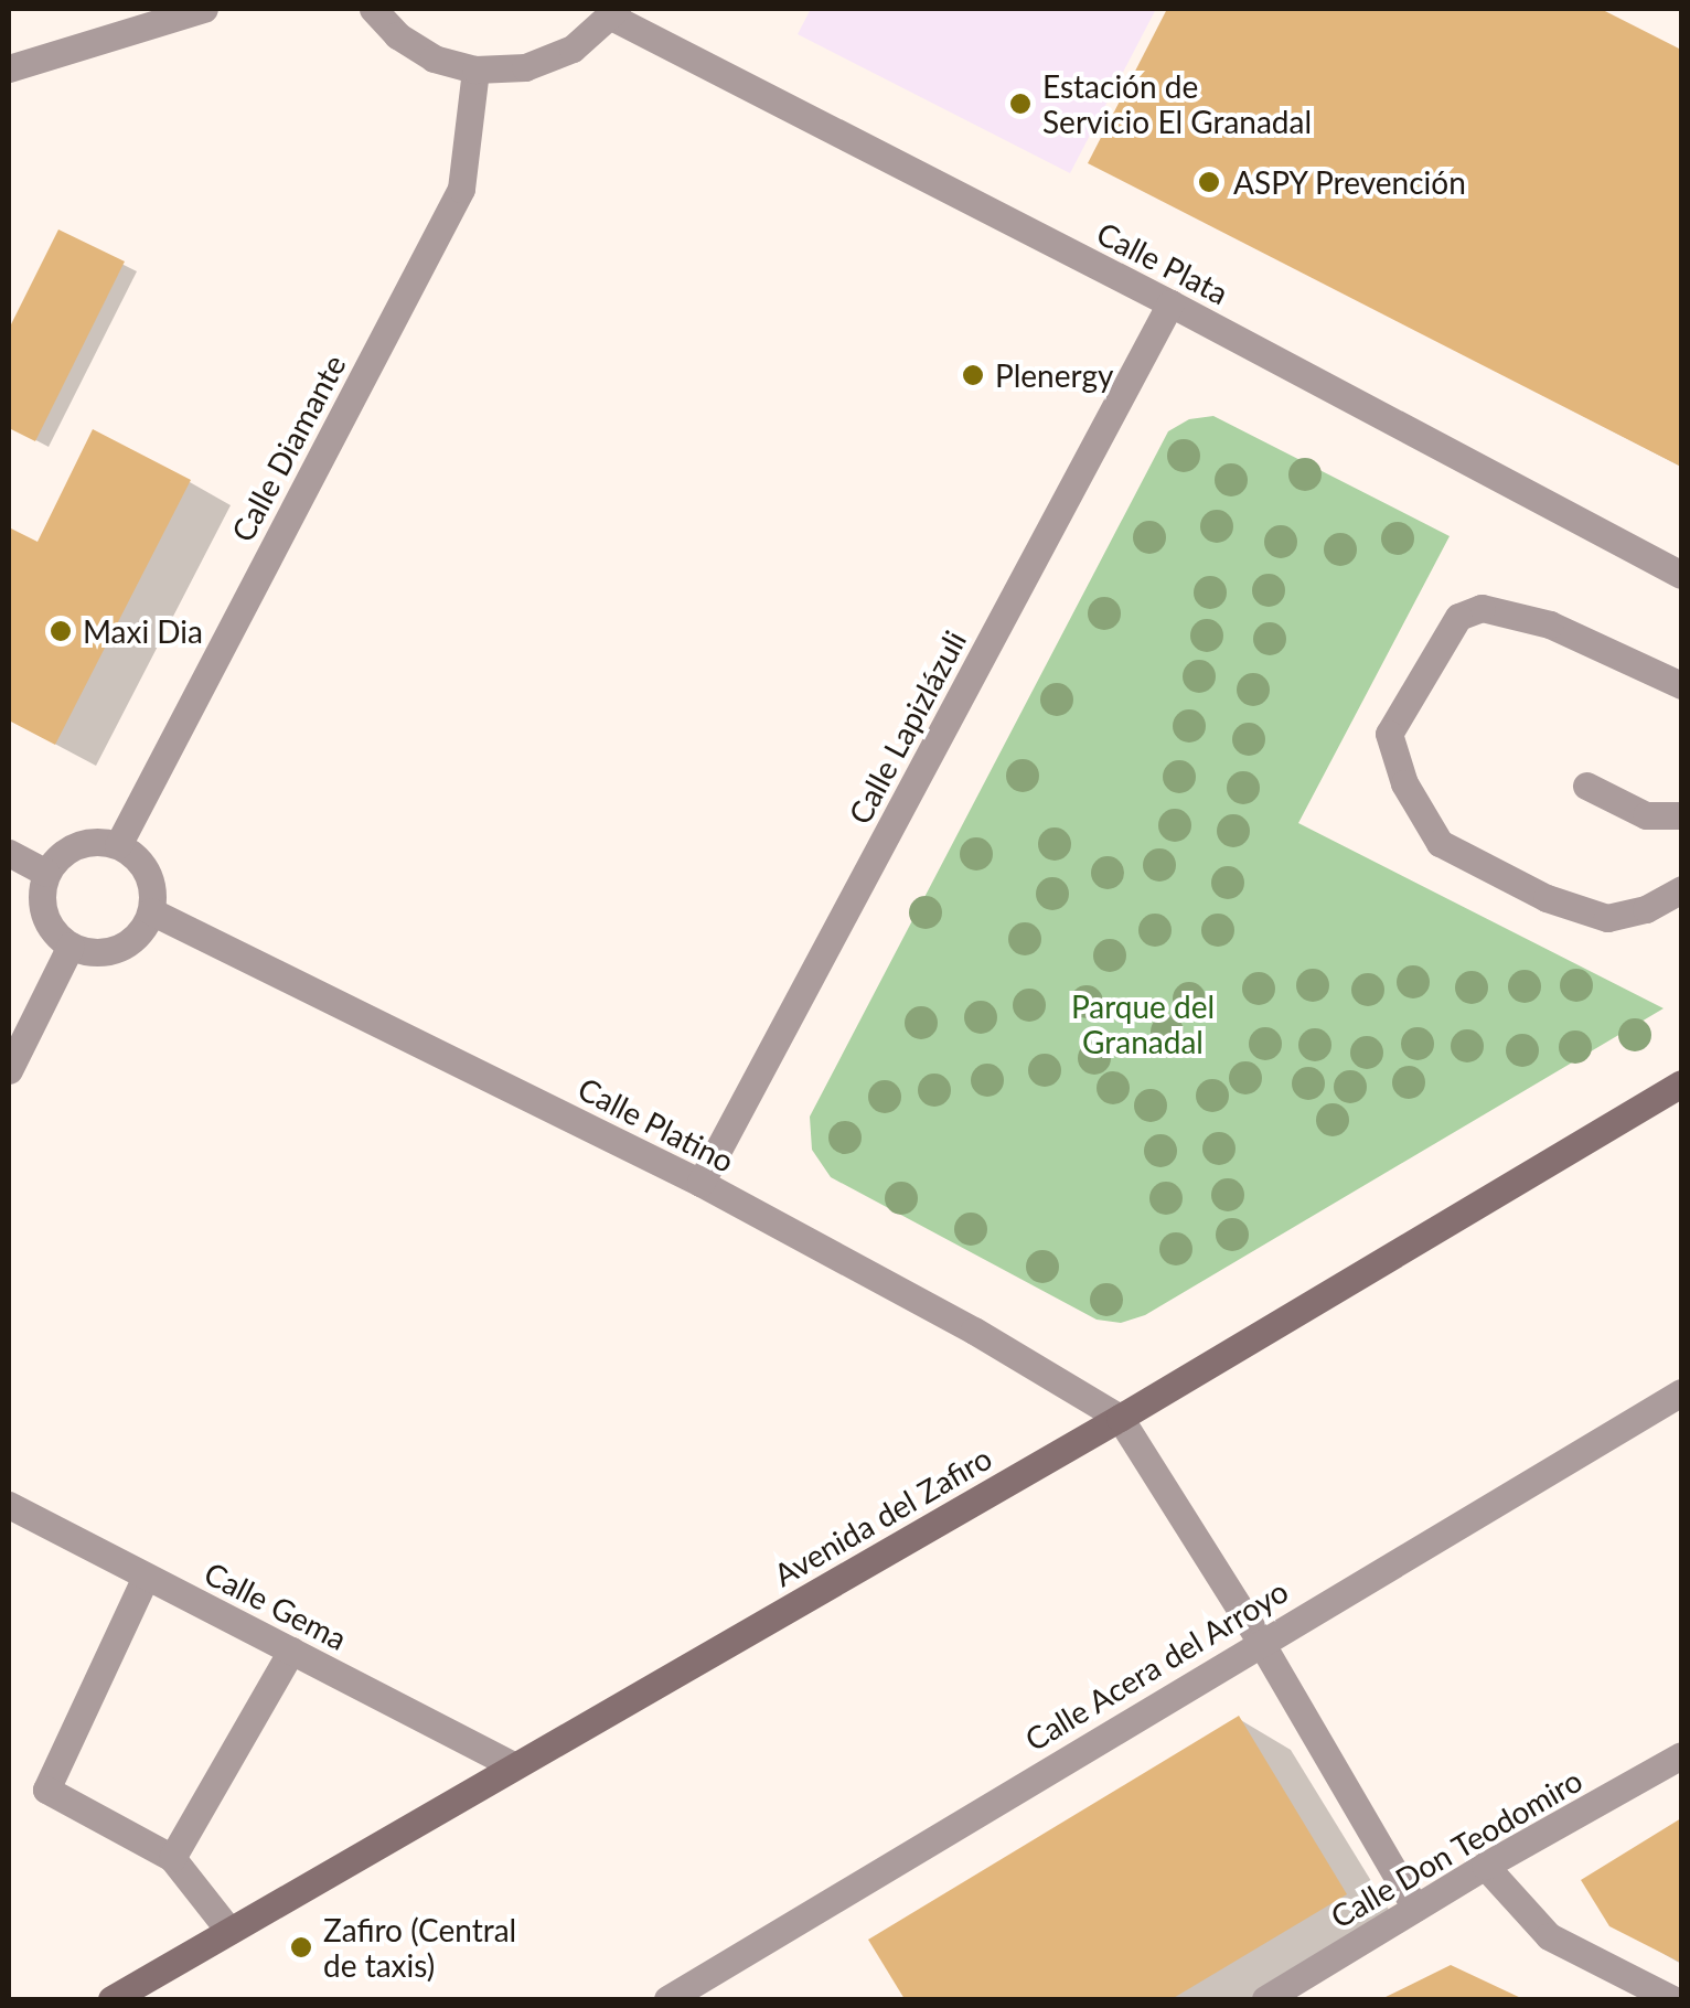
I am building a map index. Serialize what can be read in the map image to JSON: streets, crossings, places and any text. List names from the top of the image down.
{
  "streets": {
    "main road": ["Avenida del Zafiro"],
    "street": [
      "Calle Plata",
      "Calle Diamante",
      "Calle Lapizlázuli",
      "Calle Platino",
      "Calle Gema",
      "Calle Acera del Arroyo",
      "Calle Don Teodomiro"
    ]
  },
  "crossings": [
    ["Calle Plata", "Calle Lapizlázuli"],
    ["Calle Diamante", "Calle Platino"],
    ["Calle Lapizlázuli", "Calle Platino"],
    ["Calle Platino", "Avenida del Zafiro"],
    ["Avenida del Zafiro", "Calle Gema"]
  ],
  "parks": ["Parque del Granadal"],
  "places": [
    "Estación de Servicio El Granadal",
    "ASPY Prevención",
    "Plenergy",
    "Maxi Dia",
    "Zafiro (Central de taxis)"
  ]
}
